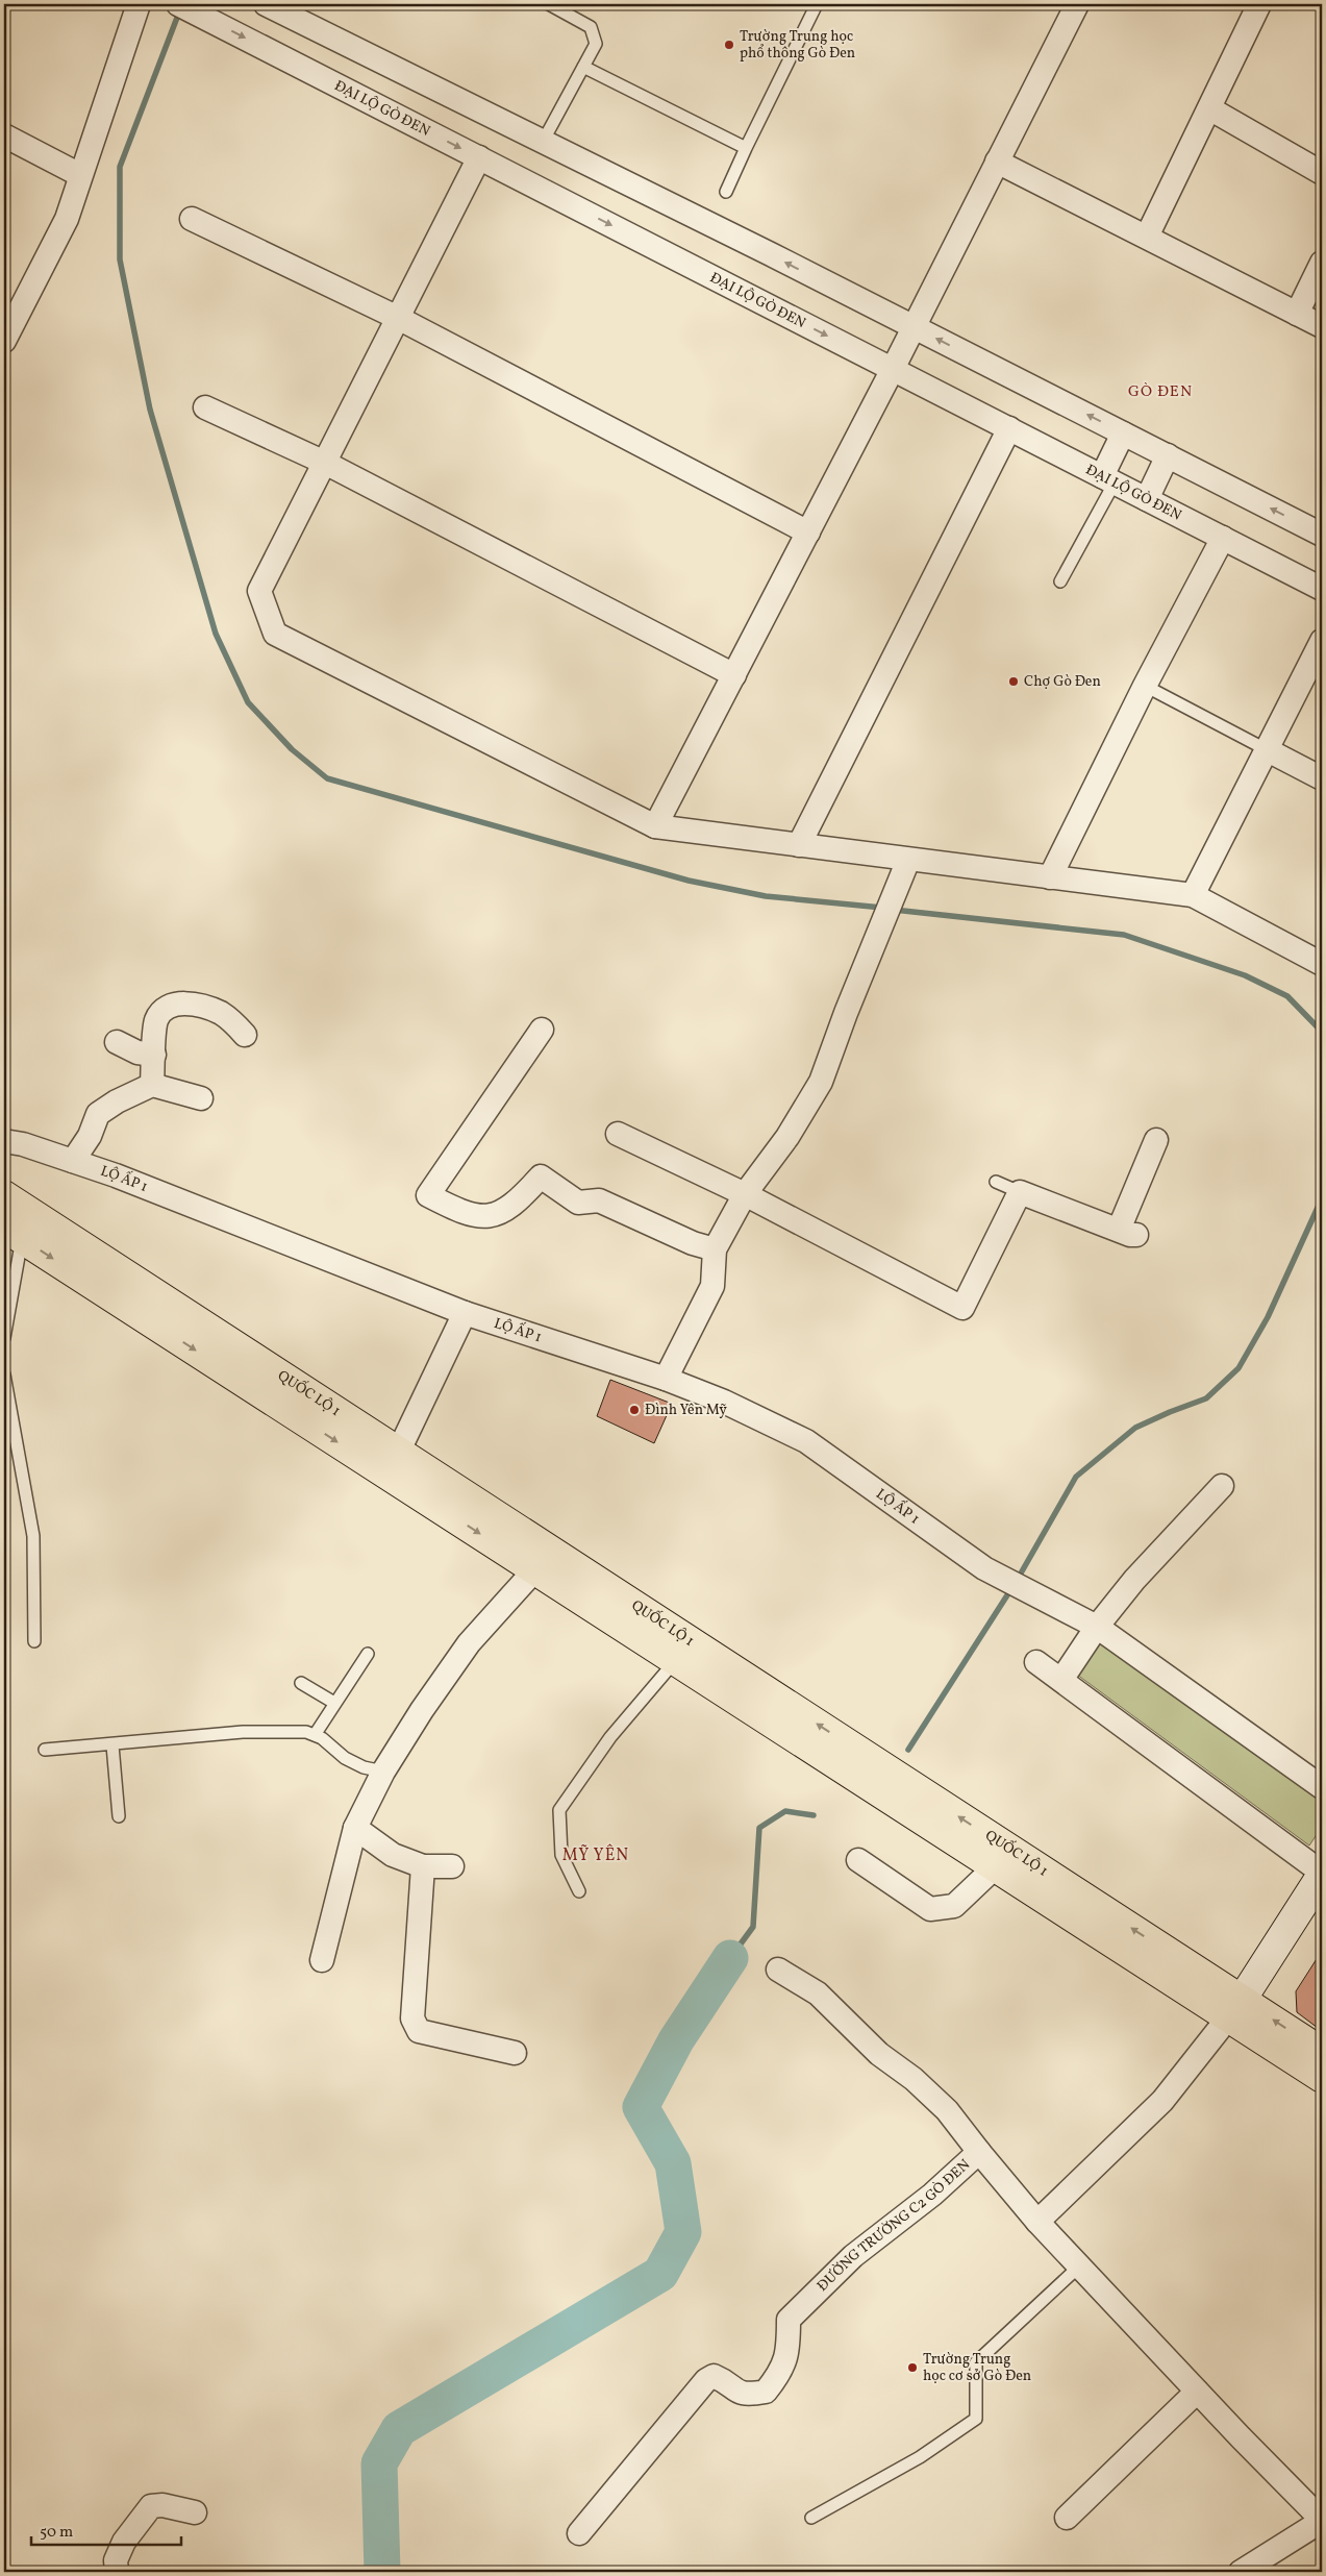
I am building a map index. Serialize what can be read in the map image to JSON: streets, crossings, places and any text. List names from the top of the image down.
{
  "streets": {
    "highway": ["QUỐC LỘ 1"],
    "street": ["ĐẠI LỘ GÒ ĐEN", "LỘ ẤP 1", "ĐƯỜNG TRƯỜNG C2 GÒ ĐEN"]
  },
  "districts": ["GÒ ĐEN", "MỸ YÊN"],
  "places": [
    "Trường Trung học phổ thông Gò Đen",
    "Chợ Gò Đen",
    "Đình Yên Mỹ",
    "Trường Trung học cơ sở Gò Đen"
  ],
  "scale_bar": "50 m"
}
